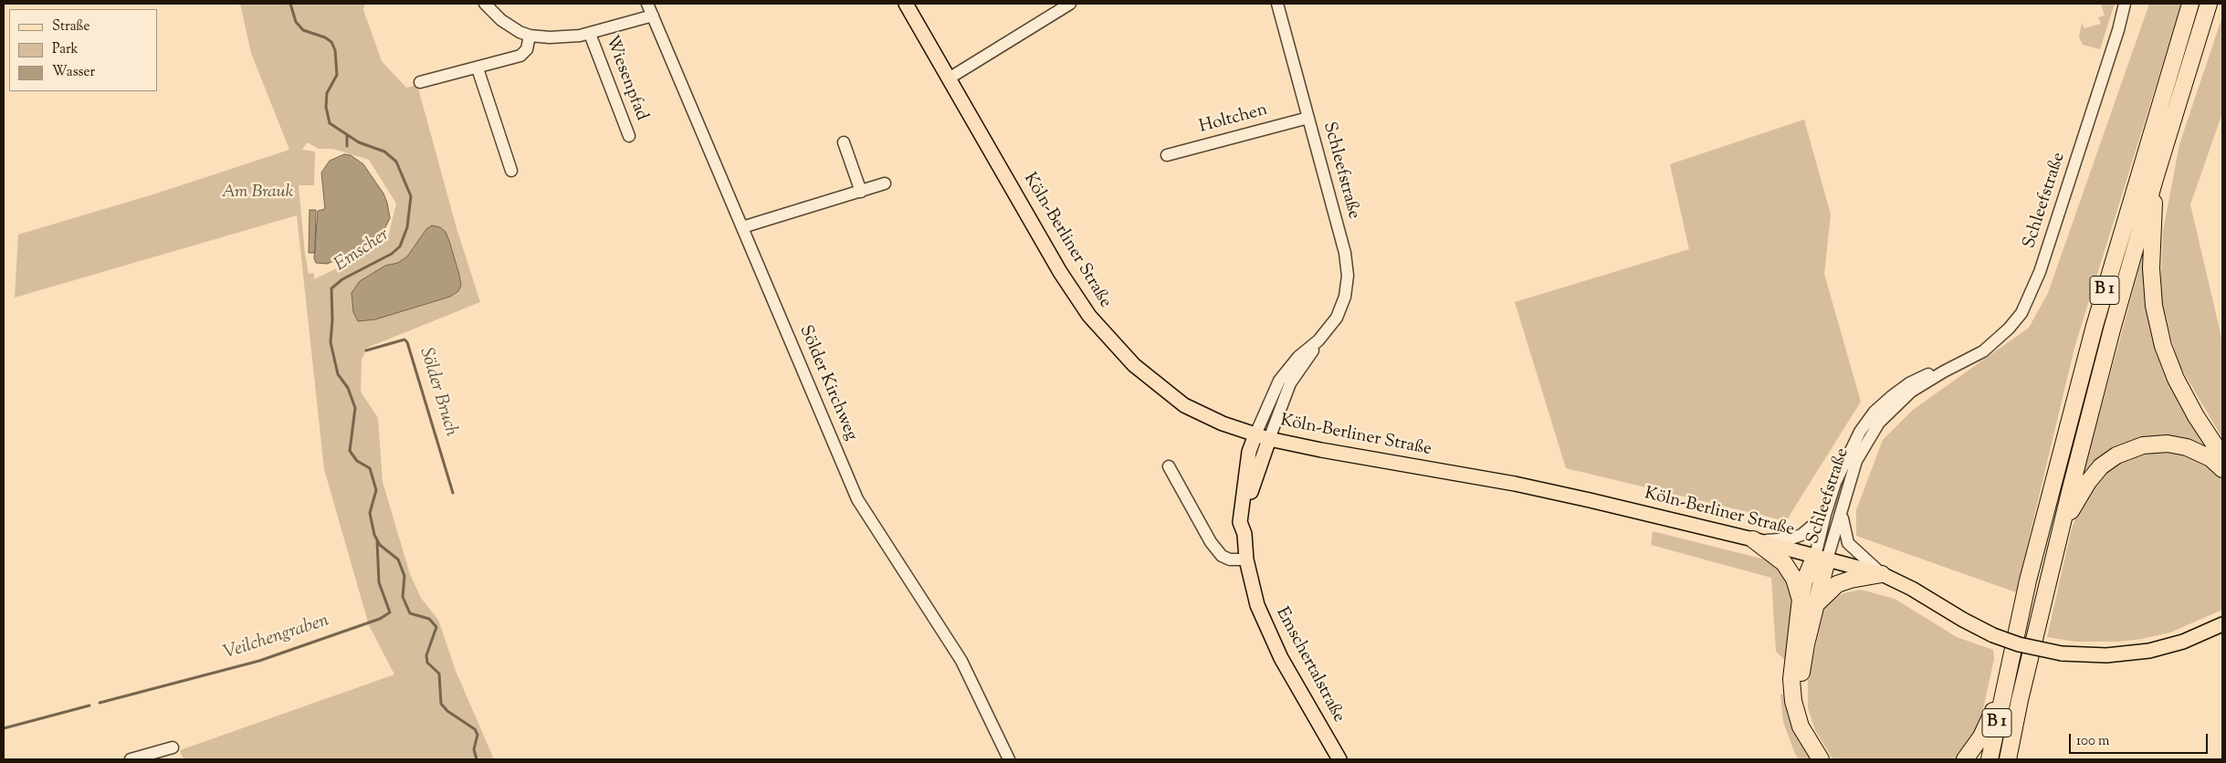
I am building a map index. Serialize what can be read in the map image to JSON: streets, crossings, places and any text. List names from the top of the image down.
{
  "streets": {
    "highway": ["B 1"],
    "main road": ["Köln-Berliner Straße", "Emschertalstraße"],
    "street": [
      "Wiesenpfad",
      "Holtchen",
      "Schleefstraße",
      "Sölder Kirchweg"
    ]
  },
  "crossings": [
    ["Holtchen", "Schleefstraße"],
    ["Schleefstraße", "Köln-Berliner Straße"],
    ["Schleefstraße", "Emschertalstraße"],
    ["Köln-Berliner Straße", "Emschertalstraße"]
  ],
  "water": ["Emscher", "Sölder Bruch", "Veilchengraben"],
  "parks": ["Am Brauk"],
  "legend": ["Straße", "Park", "Wasser"],
  "scale_bar": "100 m"
}
